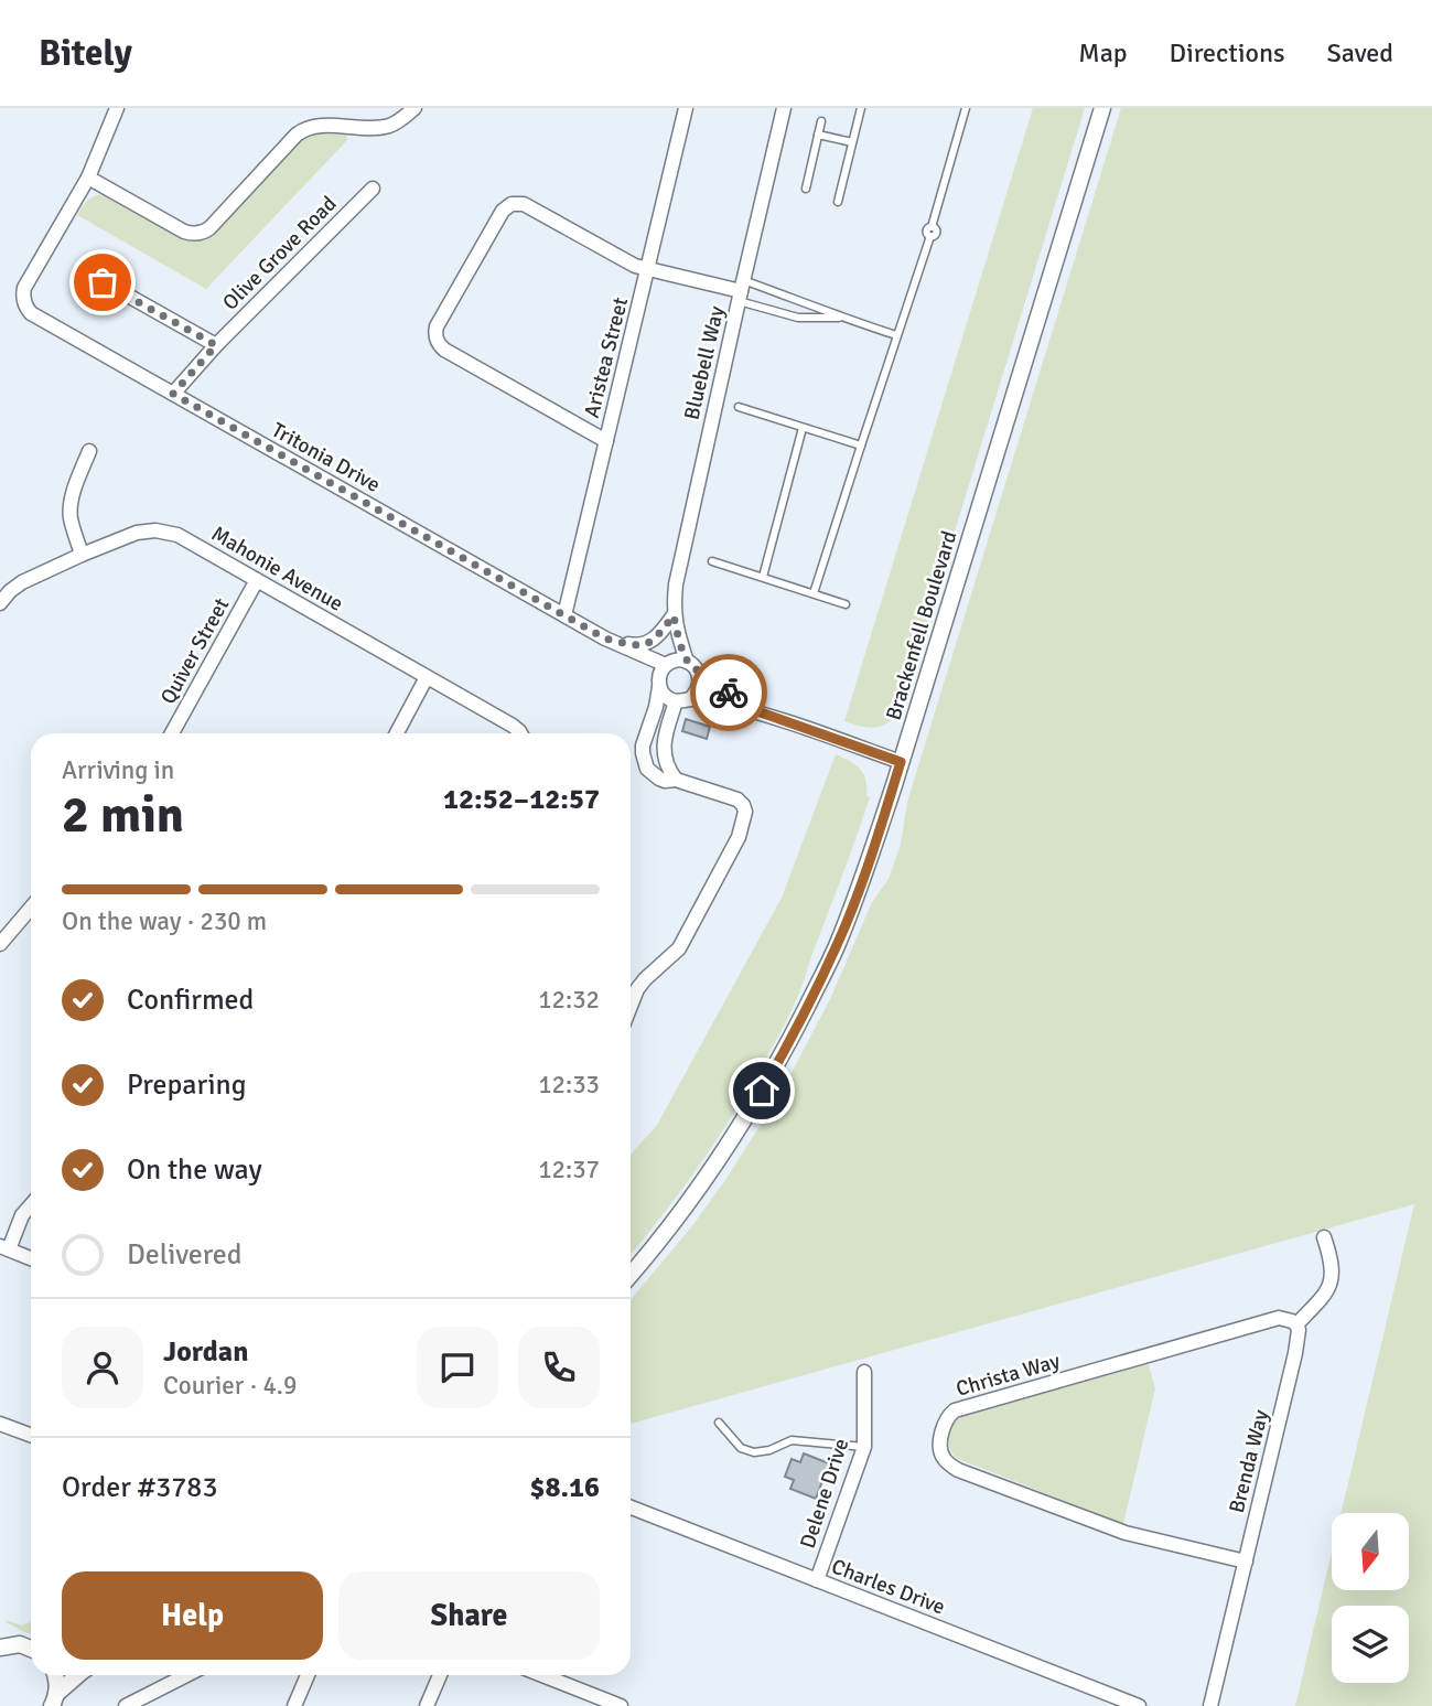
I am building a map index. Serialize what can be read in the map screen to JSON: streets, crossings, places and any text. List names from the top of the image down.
{
  "streets": {
    "street": [
      "Olive Grove Road",
      "Aristea Street",
      "Bluebell Way",
      "Tritonia Drive",
      "Mahonie Avenue",
      "Brackenfell Boulevard",
      "Quiver Street",
      "Christa Way",
      "Brenda Way",
      "Delene Drive",
      "Charles Drive"
    ]
  },
  "crossings": [
    ["Olive Grove Road", "Tritonia Drive"],
    ["Aristea Street", "Tritonia Drive"],
    ["Bluebell Way", "Tritonia Drive"],
    ["Mahonie Avenue", "Quiver Street"],
    ["Christa Way", "Brenda Way"],
    ["Delene Drive", "Charles Drive"]
  ],
  "north": "bottom",
  "page": {
    "header": "Bitely",
    "nav": ["Map", "Directions", "Saved"],
    "heading": ["2 min", "Arriving in", "12:52–12:57"],
    "panel": [
      "Jordan",
      "Courier · 4.9",
      "Order #3783",
      "$8.16"
    ],
    "bar": "On the way · 230 m",
    "list": [
      ["Confirmed", "12:32"],
      ["Preparing", "12:33"],
      ["On the way", "12:37"],
      "Delivered"
    ],
    "buttons": ["Help", "Share"]
  }
}
